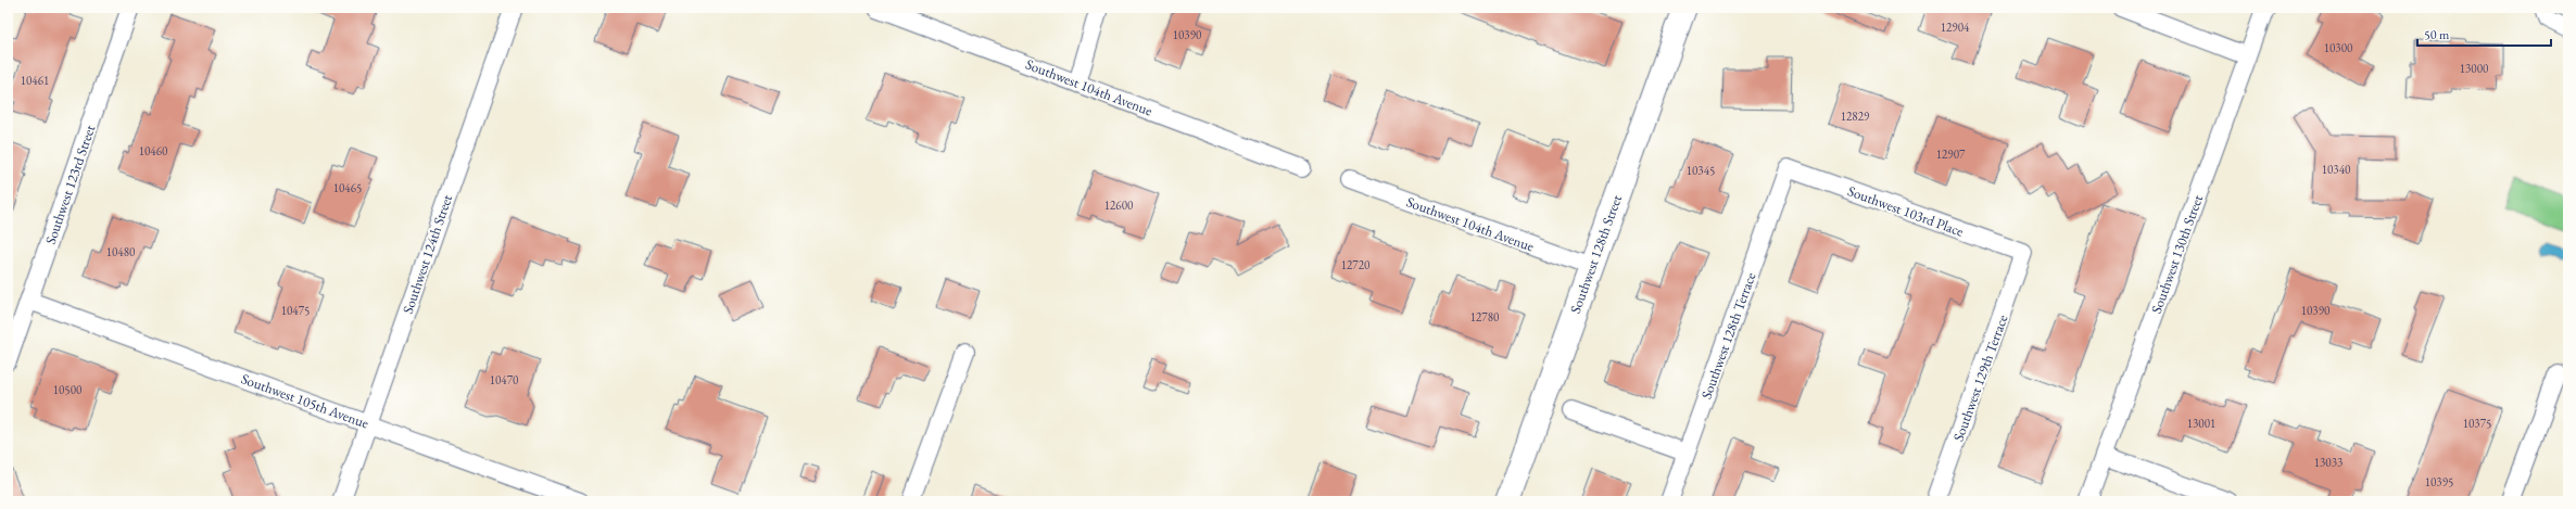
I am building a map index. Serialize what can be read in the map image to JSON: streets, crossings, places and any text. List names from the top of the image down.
{
  "streets": {
    "street": [
      "Southwest 104th Avenue",
      "Southwest 123rd Street",
      "Southwest 103rd Place",
      "Southwest 124th Street",
      "Southwest 128th Street",
      "Southwest 130th Street",
      "Southwest 128th Terrace",
      "Southwest 129th Terrace",
      "Southwest 105th Avenue"
    ]
  },
  "crossings": [
    ["Southwest 104th Avenue", "Southwest 128th Street"],
    ["Southwest 123rd Street", "Southwest 105th Avenue"],
    ["Southwest 103rd Place", "Southwest 128th Terrace"],
    ["Southwest 103rd Place", "Southwest 129th Terrace"],
    ["Southwest 124th Street", "Southwest 105th Avenue"]
  ],
  "house_numbers": [
    "12904",
    "10390",
    "10300",
    "13000",
    "10461",
    "12829",
    "10460",
    "12907",
    "10340",
    "10345",
    "10465",
    "12600",
    "10480",
    "12720",
    "10475",
    "10390",
    "12780",
    "10470",
    "10500",
    "13001",
    "10375",
    "13033",
    "10395"
  ],
  "scale_bar": "50 m"
}
